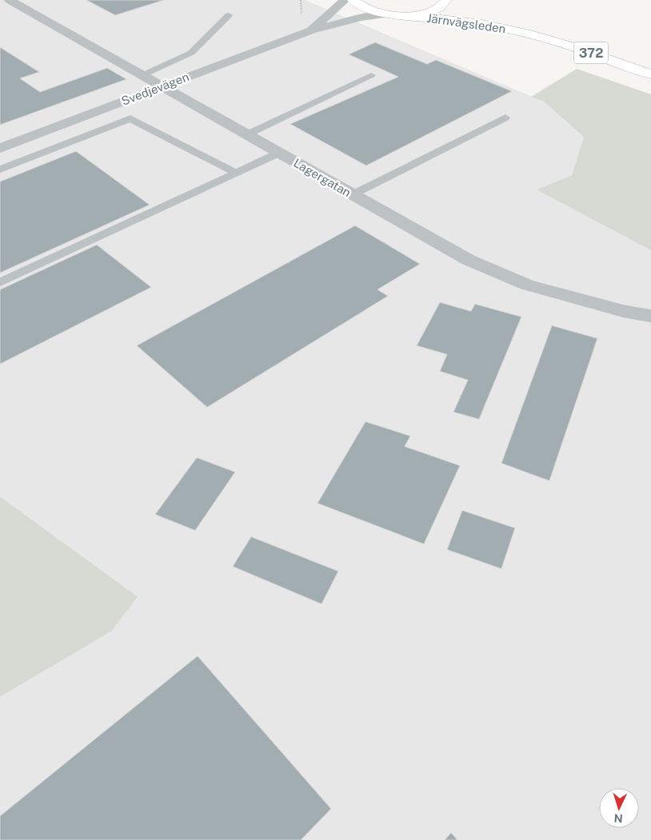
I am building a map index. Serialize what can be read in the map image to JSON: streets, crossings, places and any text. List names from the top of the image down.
{
  "streets": {
    "main road": ["Järnvägsleden", "372"],
    "street": ["Svedjevägen", "Lagergatan"]
  },
  "crossings": [
    ["Svedjevägen", "Lagergatan"]
  ],
  "north": "bottom"
}
